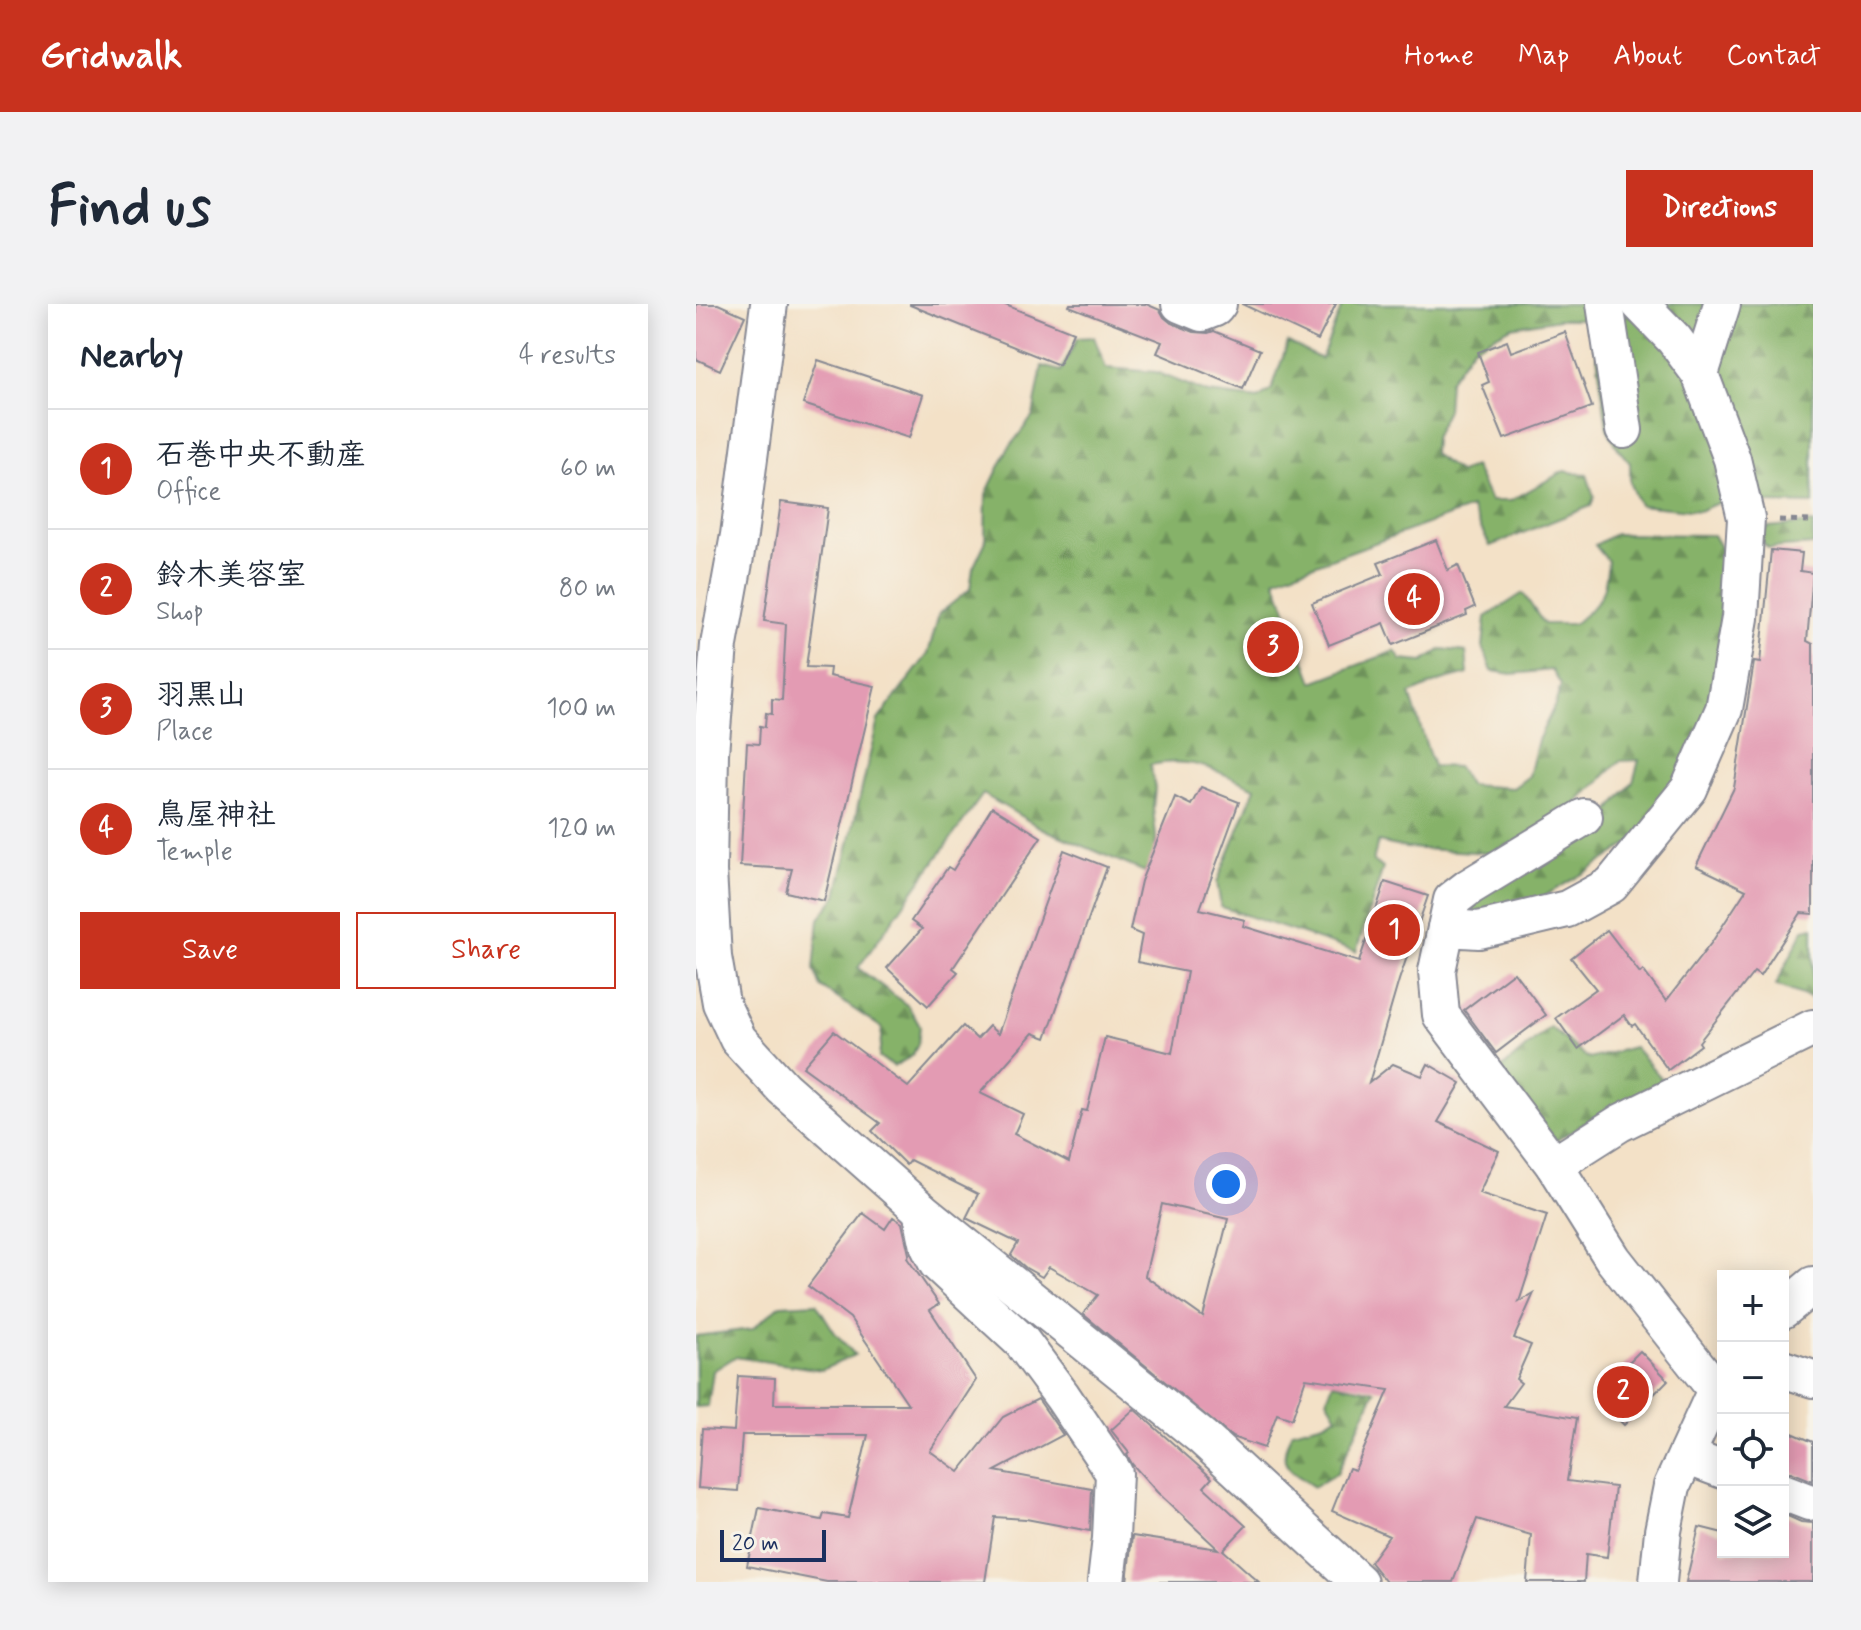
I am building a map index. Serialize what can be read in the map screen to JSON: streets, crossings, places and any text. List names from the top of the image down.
{
  "scale_bar": "20 m",
  "page": {
    "header": "Gridwalk",
    "nav": [
      "Home",
      "Map",
      "About",
      "Contact"
    ],
    "buttons": [
      "Directions",
      ["Save", "Share"]
    ],
    "title": "Find us",
    "heading": ["Nearby", "4 results"],
    "list": [
      {
        "mark": "1",
        "name": "石巻中央不動産",
        "note": "Office",
        "value": "60 m"
      },
      {
        "mark": "2",
        "name": "鈴木美容室",
        "note": "Shop",
        "value": "80 m"
      },
      {
        "mark": "3",
        "name": "羽黒山",
        "note": "Place",
        "value": "100 m"
      },
      {
        "mark": "4",
        "name": "鳥屋神社",
        "note": "Temple",
        "value": "120 m"
      }
    ],
    "pins": [
      "4",
      "3",
      "1",
      "2"
    ],
    "map_buttons": ["+", "−"],
    "scale": "20 m"
  }
}
